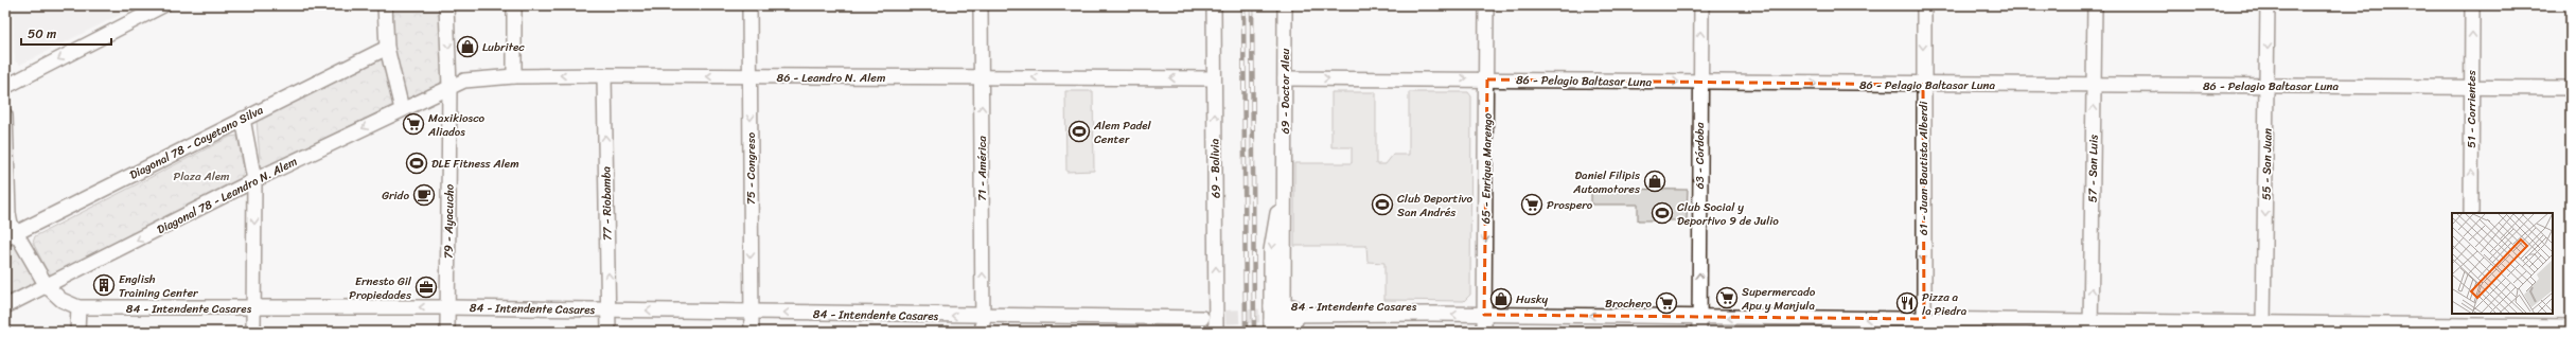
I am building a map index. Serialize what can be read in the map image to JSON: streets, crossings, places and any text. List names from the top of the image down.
{
  "streets": {
    "street": [
      "86 - Leandro N. Alem",
      "86 - Pelagio Baltasar Luna",
      "69 - Doctor Aleu",
      "51 - Corrientes",
      "Diagonal 78 - Cayetano Silva",
      "63 - Córdoba",
      "55 - San Juan",
      "75 - Congreso",
      "71 - América",
      "69 - Bolivia",
      "65 - Enrique Marengo",
      "61 - Juan Bautista Alberdi",
      "57 - San Luis",
      "Diagonal 78 - Leandro N. Alem",
      "77 - Riobamba",
      "79 - Ayacucho",
      "84 - Intendente Casares"
    ]
  },
  "crossings": [
    ["86 - Leandro N. Alem", "75 - Congreso"],
    ["86 - Leandro N. Alem", "71 - América"],
    ["86 - Leandro N. Alem", "69 - Bolivia"],
    ["86 - Leandro N. Alem", "Diagonal 78 - Leandro N. Alem"],
    ["86 - Leandro N. Alem", "77 - Riobamba"],
    ["86 - Leandro N. Alem", "79 - Ayacucho"],
    ["86 - Pelagio Baltasar Luna", "69 - Doctor Aleu"],
    ["86 - Pelagio Baltasar Luna", "51 - Corrientes"],
    ["86 - Pelagio Baltasar Luna", "63 - Córdoba"],
    ["86 - Pelagio Baltasar Luna", "55 - San Juan"],
    ["86 - Pelagio Baltasar Luna", "65 - Enrique Marengo"],
    ["86 - Pelagio Baltasar Luna", "61 - Juan Bautista Alberdi"],
    ["86 - Pelagio Baltasar Luna", "57 - San Luis"],
    ["69 - Doctor Aleu", "84 - Intendente Casares"],
    ["Diagonal 78 - Cayetano Silva", "84 - Intendente Casares"],
    ["63 - Córdoba", "84 - Intendente Casares"],
    ["55 - San Juan", "84 - Intendente Casares"],
    ["75 - Congreso", "84 - Intendente Casares"],
    ["71 - América", "84 - Intendente Casares"],
    ["69 - Bolivia", "84 - Intendente Casares"],
    ["65 - Enrique Marengo", "84 - Intendente Casares"],
    ["61 - Juan Bautista Alberdi", "84 - Intendente Casares"],
    ["57 - San Luis", "84 - Intendente Casares"],
    ["Diagonal 78 - Leandro N. Alem", "79 - Ayacucho"],
    ["Diagonal 78 - Leandro N. Alem", "84 - Intendente Casares"],
    ["77 - Riobamba", "84 - Intendente Casares"],
    ["79 - Ayacucho", "84 - Intendente Casares"]
  ],
  "one_way": [
    "86 - Leandro N. Alem",
    "86 - Pelagio Baltasar Luna",
    "51 - Corrientes",
    "63 - Córdoba",
    "55 - San Juan",
    "75 - Congreso",
    "71 - América",
    "69 - Bolivia",
    "65 - Enrique Marengo",
    "61 - Juan Bautista Alberdi",
    "57 - San Luis",
    "Diagonal 78 - Leandro N. Alem",
    "77 - Riobamba"
  ],
  "parks": ["Plaza Alem"],
  "places": {
    "shop": ["Lubritec", "Daniel Filipis Automotores", "Husky"],
    "supermarket": [
      "Maxikiosco Aliados",
      "Prospero",
      "Supermercado Apu y Manjula",
      "Brochero"
    ],
    "sports": [
      "Alem Padel Center",
      "DLE Fitness Alem",
      "Club Deportivo San Andrés",
      "Club Social y Deportivo 9 de Julio"
    ],
    "cafe": ["Grido"],
    "building": ["English Training Center"],
    "office": ["Ernesto Gil Propiedades"],
    "restaurant": ["Pizza a la Piedra"]
  },
  "scale_bar": "50 m"
}
